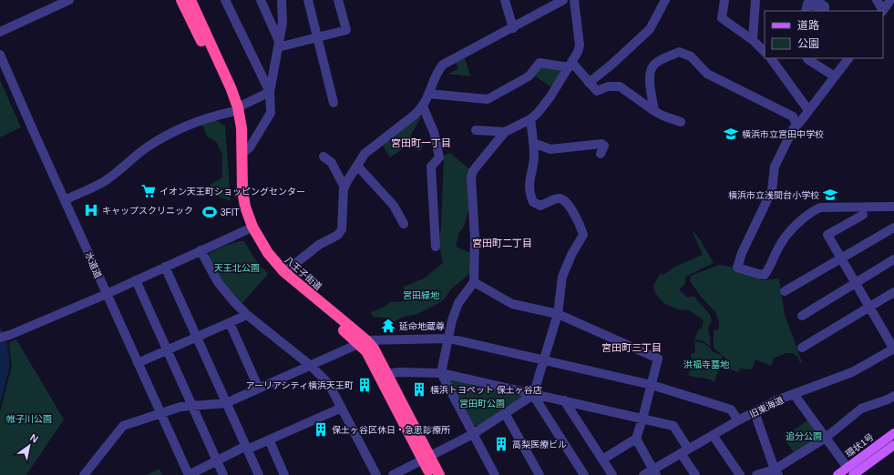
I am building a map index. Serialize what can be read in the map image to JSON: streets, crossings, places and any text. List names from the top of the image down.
{
  "streets": {
    "highway": ["八王子街道"],
    "main road": ["環状1号"],
    "street": ["水道道", "旧東海道"]
  },
  "districts": ["宮田町一丁目", "宮田町二丁目", "宮田町三丁目"],
  "parks": [
    "天王北公園",
    "宮田緑地",
    "洪福寺墓地",
    "宮田町公園",
    "帷子川公園",
    "追分公園"
  ],
  "places": {
    "school or university": ["横浜市立宮田中学校", "横浜市立浅間台小学校"],
    "supermarket": ["イオン天王町ショッピングセンター"],
    "hospital": ["キャップスクリニック"],
    "sports": ["3FIT"],
    "temple": ["延命地蔵尊"],
    "building": [
      "アーリアシティ横浜天王町",
      "横浜トヨペット 保土ヶ谷店",
      "保土ヶ谷区休日・急患診療所",
      "高梨医療ビル"
    ]
  },
  "legend": ["道路", "公園"],
  "north": "top right"
}
